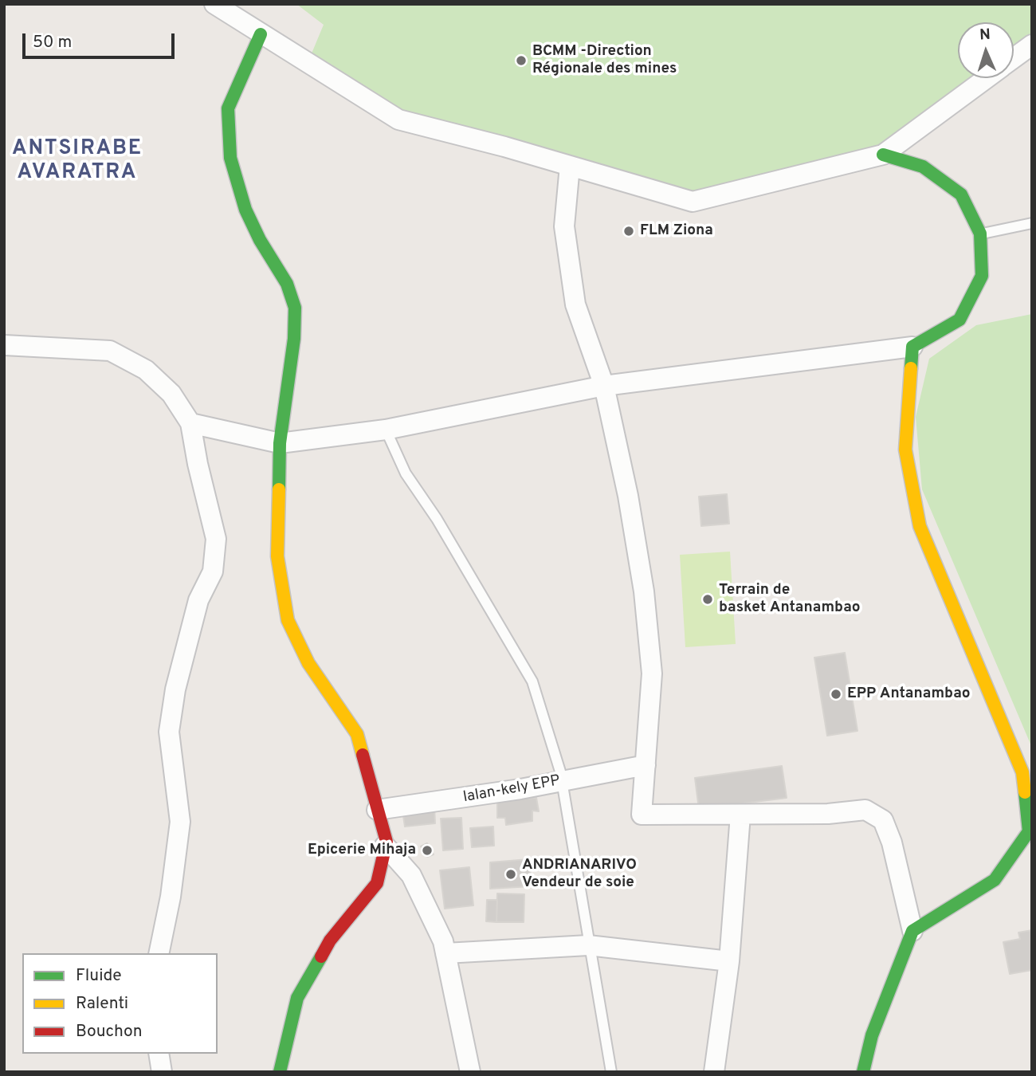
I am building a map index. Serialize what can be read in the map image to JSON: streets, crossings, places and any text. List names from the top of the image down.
{
  "streets": {
    "street": ["lalan-kely EPP"]
  },
  "districts": ["ANTSIRABE AVARATRA"],
  "places": [
    "BCMM -Direction Régionale des mines",
    "FLM Ziona",
    "Terrain de basket Antanambao",
    "EPP Antanambao",
    "Epicerie Mihaja",
    "ANDRIANARIVO Vendeur de soie"
  ],
  "legend": ["Fluide", "Ralenti", "Bouchon"],
  "scale_bar": "50 m",
  "north": "top"
}
